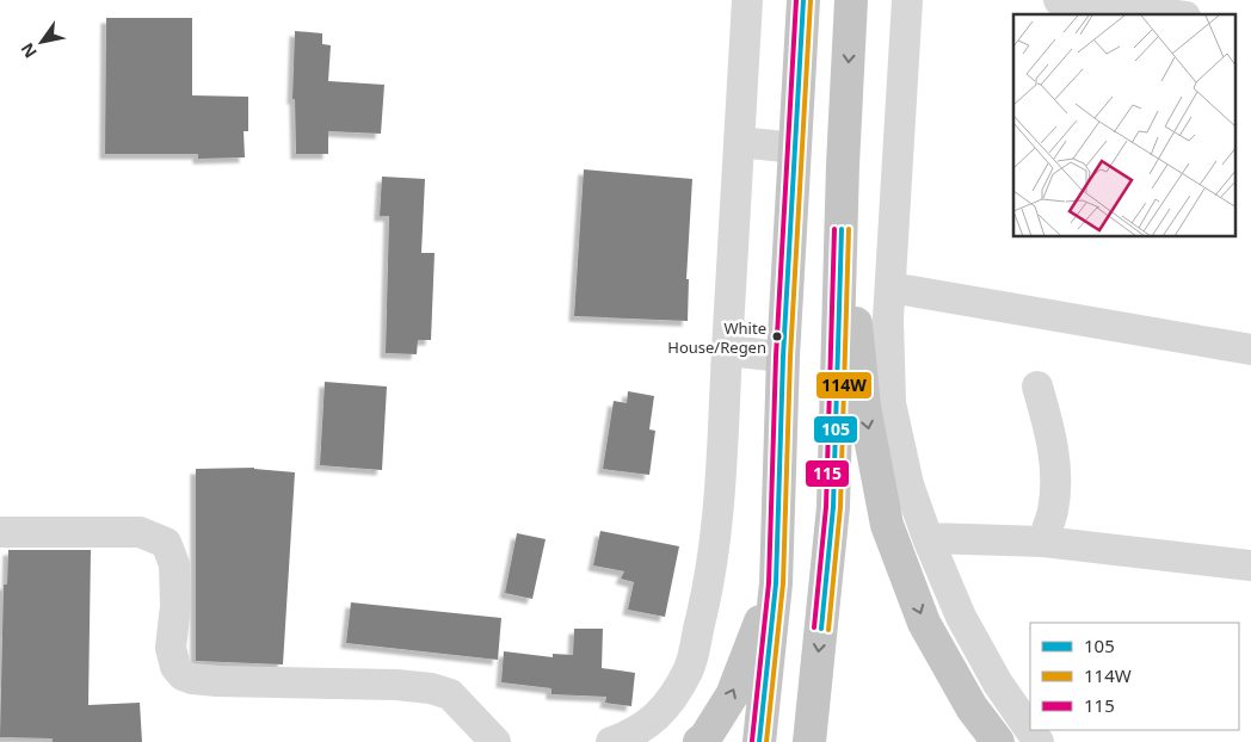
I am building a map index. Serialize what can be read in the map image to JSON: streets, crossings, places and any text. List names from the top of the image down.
{
  "places": ["White House/Regen"],
  "lines": ["transit line 105", "transit line 114W", "transit line 115"],
  "legend": ["105", "114W", "115"],
  "north": "bottom left"
}
